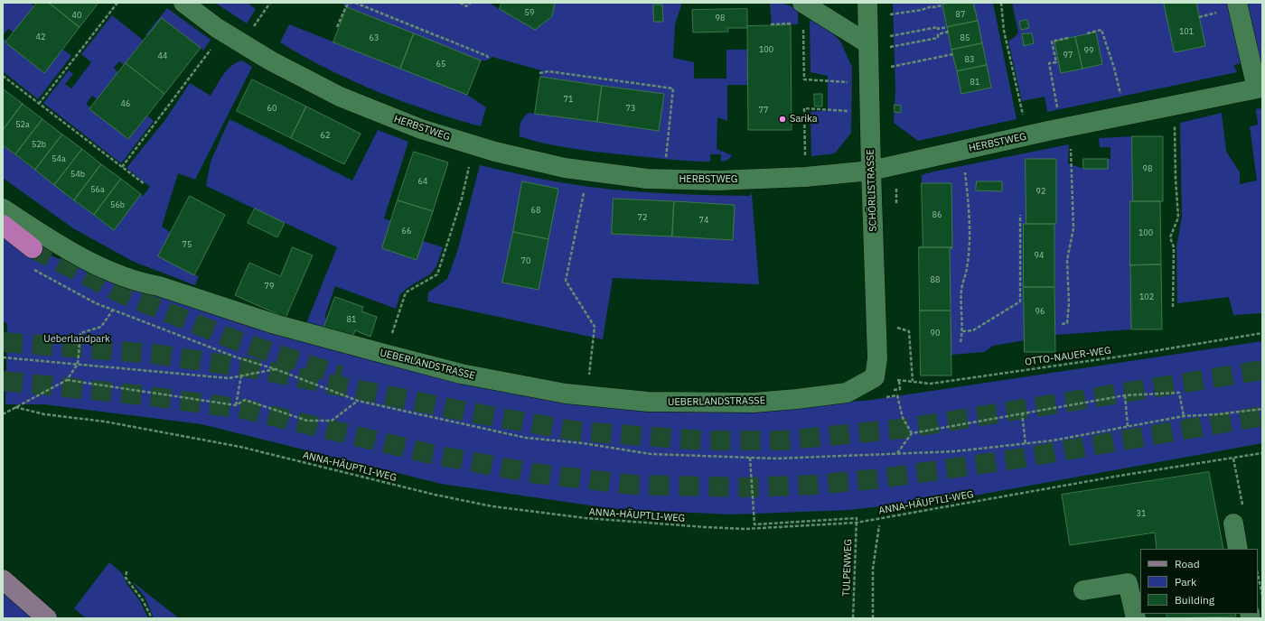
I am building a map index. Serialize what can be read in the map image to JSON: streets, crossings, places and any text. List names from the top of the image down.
{
  "streets": {
    "street": ["HERBSTWEG", "SCHÖRLISTRASSE", "UEBERLANDSTRASSE"],
    "path": ["OTTO-NAUER-WEG", "ANNA-HÄUPTLI-WEG", "TULPENWEG"]
  },
  "crossings": [
    ["HERBSTWEG", "SCHÖRLISTRASSE"],
    ["SCHÖRLISTRASSE", "OTTO-NAUER-WEG"],
    ["SCHÖRLISTRASSE", "UEBERLANDSTRASSE"],
    ["OTTO-NAUER-WEG", "UEBERLANDSTRASSE"],
    ["ANNA-HÄUPTLI-WEG", "TULPENWEG"]
  ],
  "parks": ["Ueberlandpark"],
  "places": ["Sarika"],
  "house_numbers": [
    "59",
    "87",
    "40",
    "98",
    "101",
    "42",
    "63",
    "85",
    "100",
    "99",
    "97",
    "44",
    "83",
    "65",
    "81",
    "71",
    "46",
    "60",
    "73",
    "77",
    "52a",
    "62",
    "52b",
    "54a",
    "98",
    "54b",
    "64",
    "56a",
    "92",
    "56b",
    "68",
    "86",
    "72",
    "74",
    "66",
    "100",
    "75",
    "94",
    "70",
    "88",
    "79",
    "102",
    "96",
    "81",
    "90",
    "31"
  ],
  "legend": ["Road", "Park", "Building"]
}
